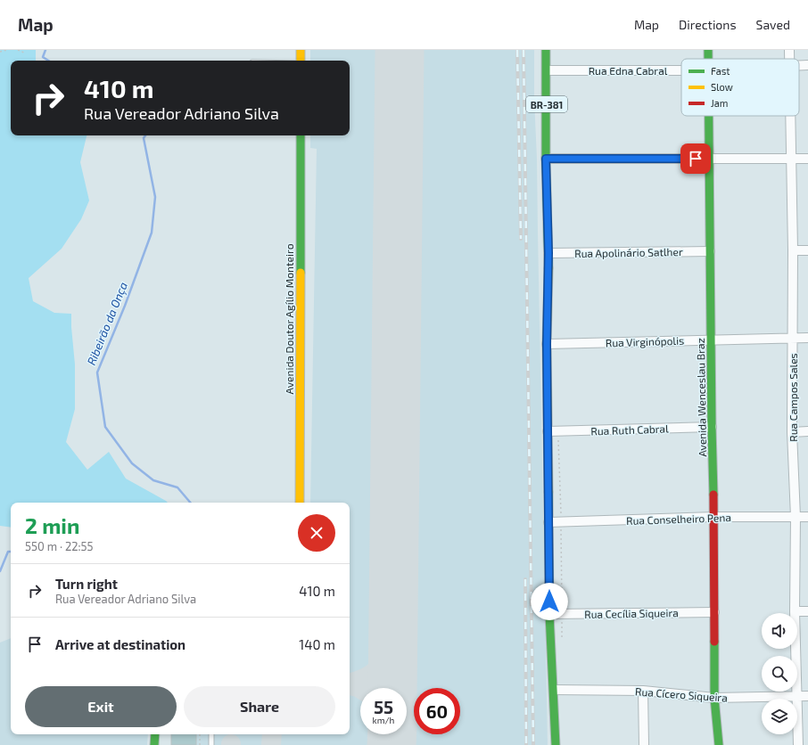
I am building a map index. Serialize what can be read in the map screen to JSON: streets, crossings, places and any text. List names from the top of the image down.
{
  "streets": {
    "street": [
      "Rua Edna Cabral",
      "BR-381",
      "Rua Apolinário Satlher",
      "Avenida Doutor Agílio Monteiro",
      "Rua Virginópolis",
      "Avenida Wenceslau Braz",
      "Rua Campos Sales",
      "Rua Ruth Cabral",
      "Rua Conselheiro Pena",
      "Rua Cecília Siqueira",
      "Rua Cícero Siqueira"
    ]
  },
  "crossings": [
    ["Rua Edna Cabral", "BR-381"],
    ["BR-381", "Rua Apolinário Satlher"],
    ["BR-381", "Rua Virginópolis"],
    ["BR-381", "Rua Ruth Cabral"],
    ["BR-381", "Rua Conselheiro Pena"],
    ["BR-381", "Rua Cecília Siqueira"],
    ["BR-381", "Rua Cícero Siqueira"],
    ["Rua Apolinário Satlher", "Avenida Wenceslau Braz"],
    ["Rua Virginópolis", "Avenida Wenceslau Braz"],
    ["Rua Virginópolis", "Rua Campos Sales"],
    ["Avenida Wenceslau Braz", "Rua Ruth Cabral"],
    ["Avenida Wenceslau Braz", "Rua Conselheiro Pena"],
    ["Avenida Wenceslau Braz", "Rua Cecília Siqueira"],
    ["Avenida Wenceslau Braz", "Rua Cícero Siqueira"],
    ["Rua Campos Sales", "Rua Conselheiro Pena"],
    ["Rua Campos Sales", "Rua Cícero Siqueira"]
  ],
  "water": ["Ribeirão da Onça"],
  "legend": ["Fast", "Slow", "Jam"],
  "page": {
    "header": "Map",
    "nav": ["Map", "Directions", "Saved"],
    "turn": ["410 m", "Rua Vereador Adriano Silva"],
    "heading": ["2 min", "550 m · 22:55"],
    "list": [
      {
        "name": "Turn right",
        "note": "Rua Vereador Adriano Silva",
        "value": "410 m"
      },
      {
        "name": "Arrive at destination",
        "value": "140 m"
      }
    ],
    "buttons": ["Exit", "Share"],
    "speed": "55 km/h",
    "limit": "60"
  }
}
